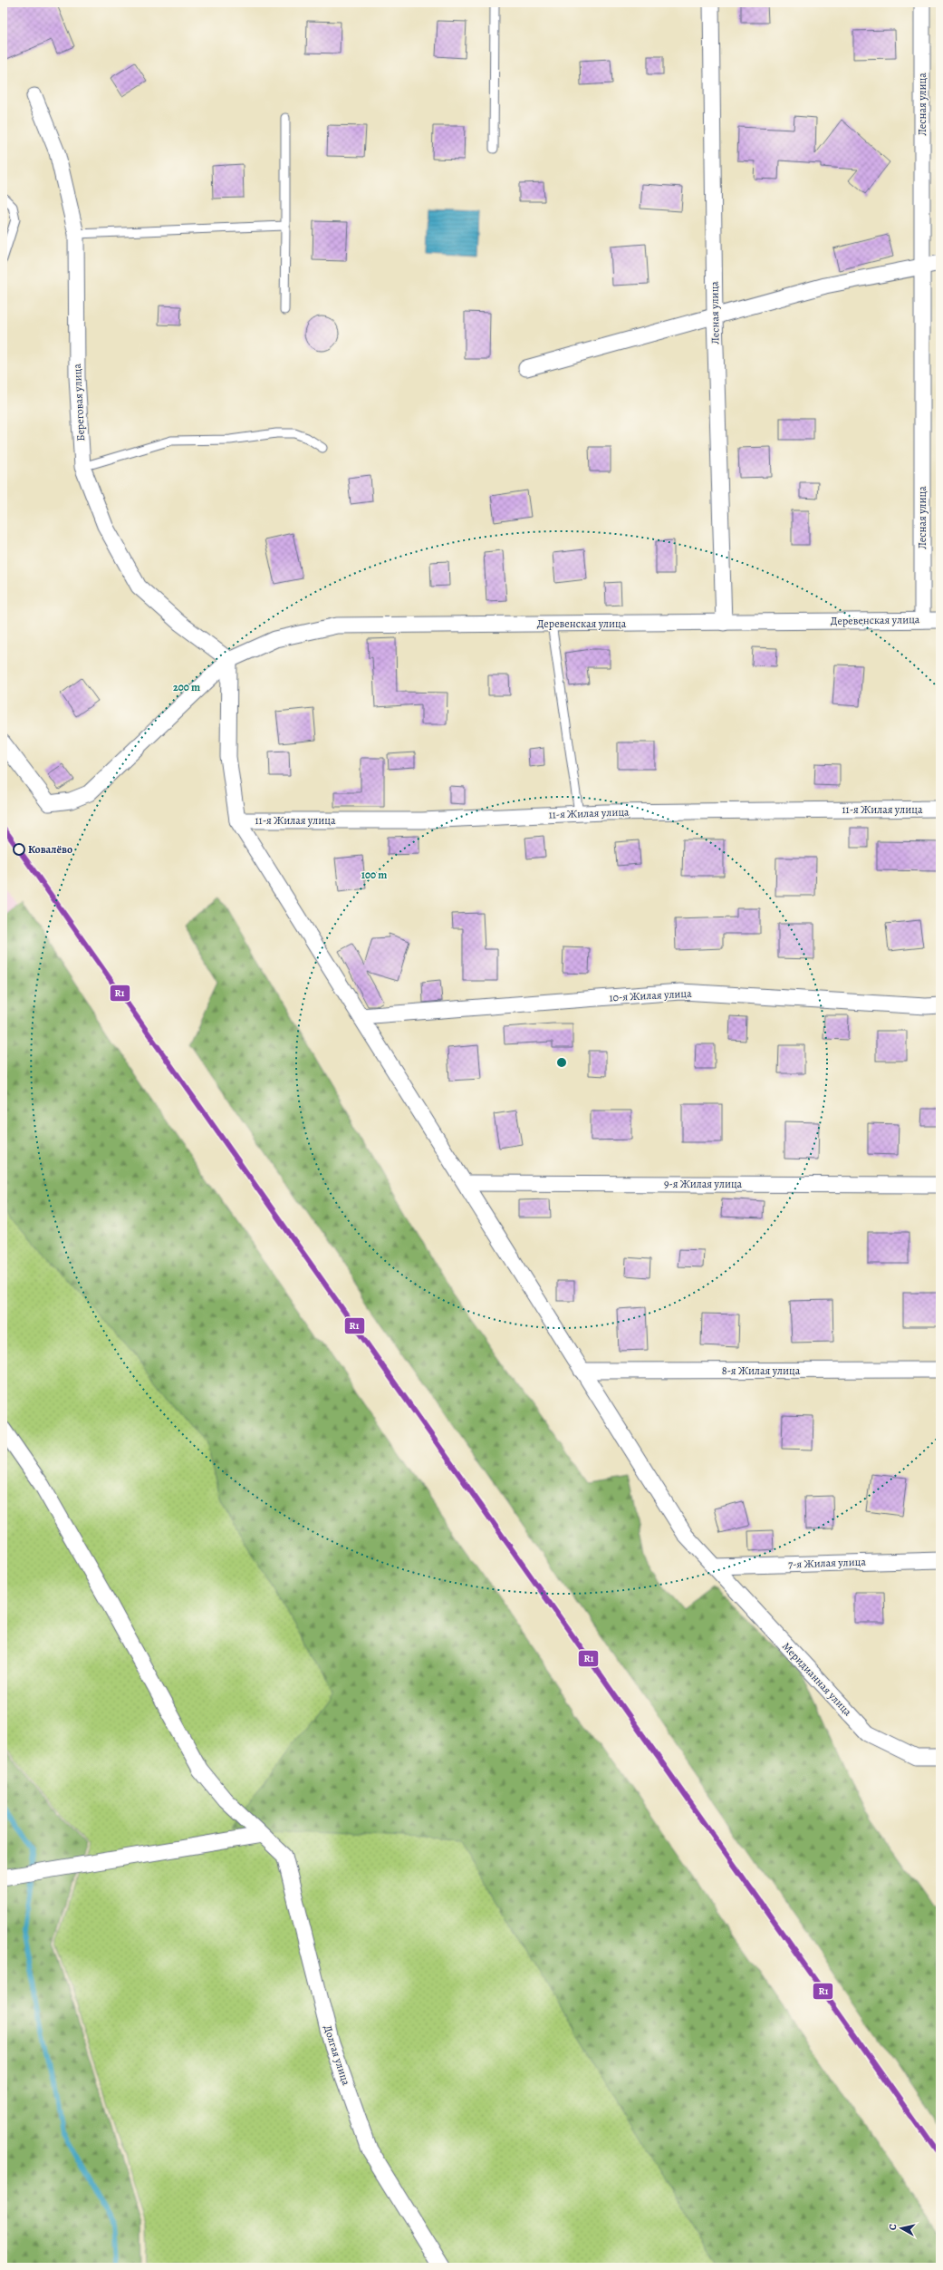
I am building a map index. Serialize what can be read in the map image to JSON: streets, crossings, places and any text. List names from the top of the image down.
{
  "streets": {
    "street": [
      "Лесная улица",
      "Береговая улица",
      "Деревенская улица",
      "11-я Жилая улица",
      "10-я Жилая улица",
      "9-я Жилая улица",
      "8-я Жилая улица",
      "7-я Жилая улица",
      "Меридианная улица",
      "Долгая улица"
    ]
  },
  "crossings": [
    ["Лесная улица", "Деревенская улица"],
    ["Береговая улица", "Деревенская улица"],
    ["11-я Жилая улица", "Меридианная улица"],
    ["10-я Жилая улица", "Меридианная улица"],
    ["9-я Жилая улица", "Меридианная улица"],
    ["8-я Жилая улица", "Меридианная улица"],
    ["7-я Жилая улица", "Меридианная улица"]
  ],
  "places": ["Ковалёво"],
  "lines": ["transit line R1"],
  "north": "left",
  "rings": ["200 m", "100 m"]
}
